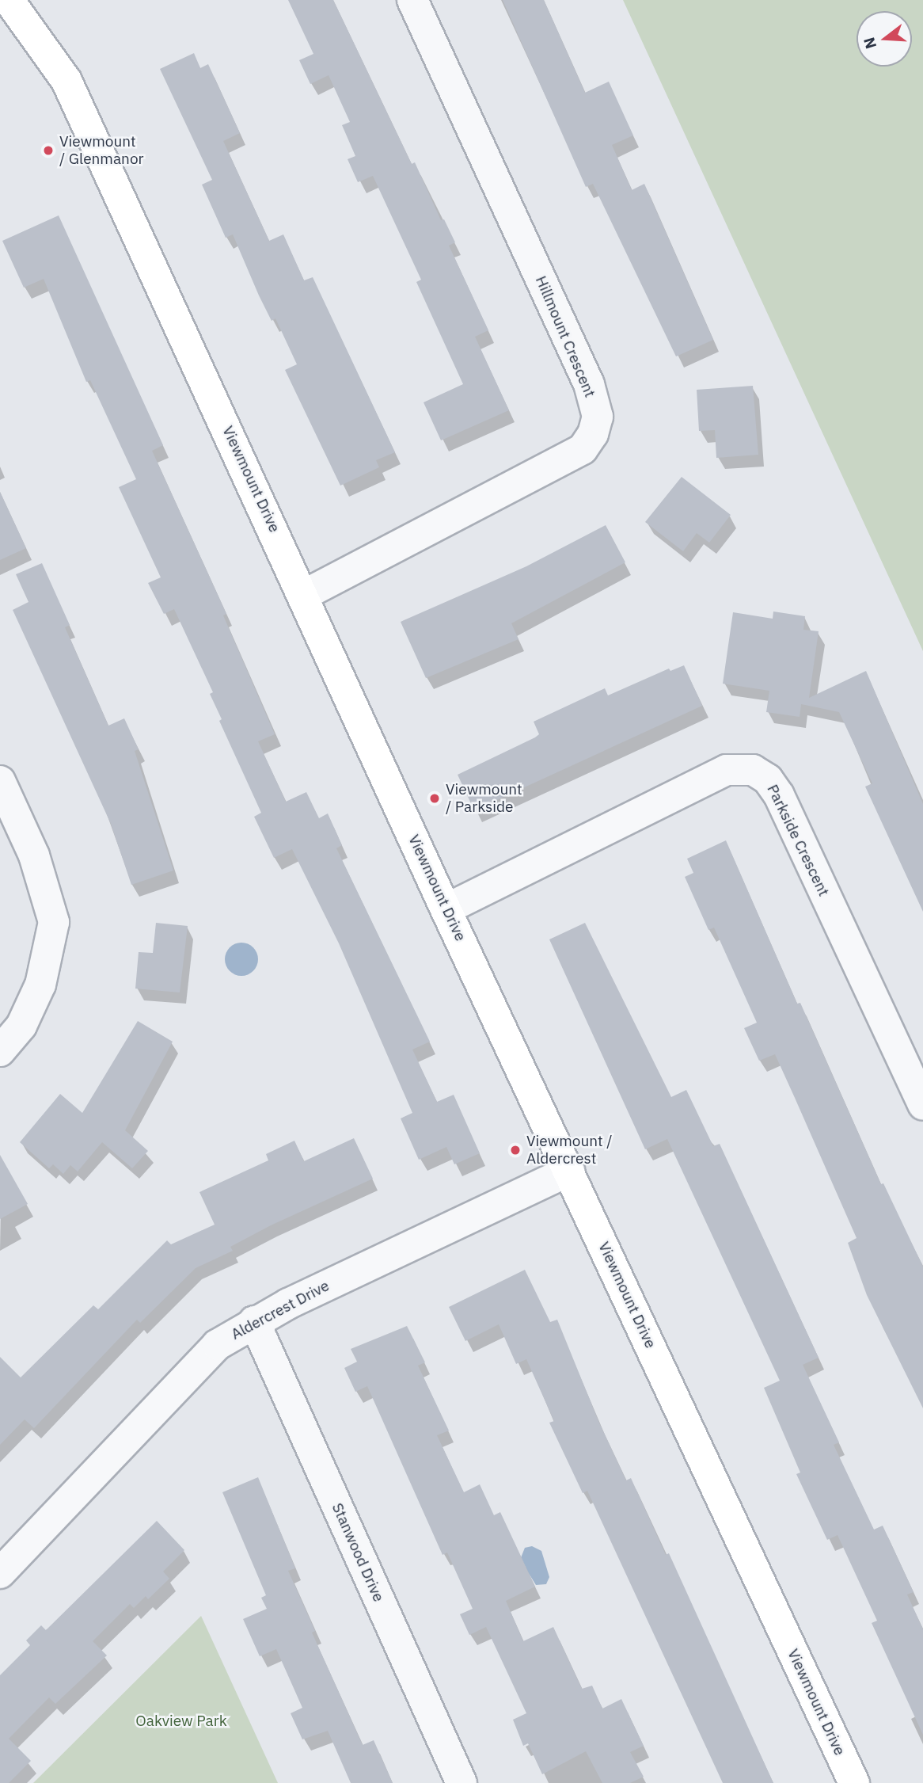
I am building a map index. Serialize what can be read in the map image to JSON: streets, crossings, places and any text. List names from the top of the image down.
{
  "streets": {
    "street": [
      "Hillmount Crescent",
      "Viewmount Drive",
      "Parkside Crescent",
      "Aldercrest Drive",
      "Stanwood Drive"
    ]
  },
  "crossings": [
    ["Hillmount Crescent", "Viewmount Drive"],
    ["Viewmount Drive", "Parkside Crescent"],
    ["Viewmount Drive", "Aldercrest Drive"],
    ["Aldercrest Drive", "Stanwood Drive"]
  ],
  "parks": ["Oakview Park"],
  "places": ["Viewmount / Glenmanor", "Viewmount / Parkside", "Viewmount / Aldercrest"],
  "north": "left"
}
